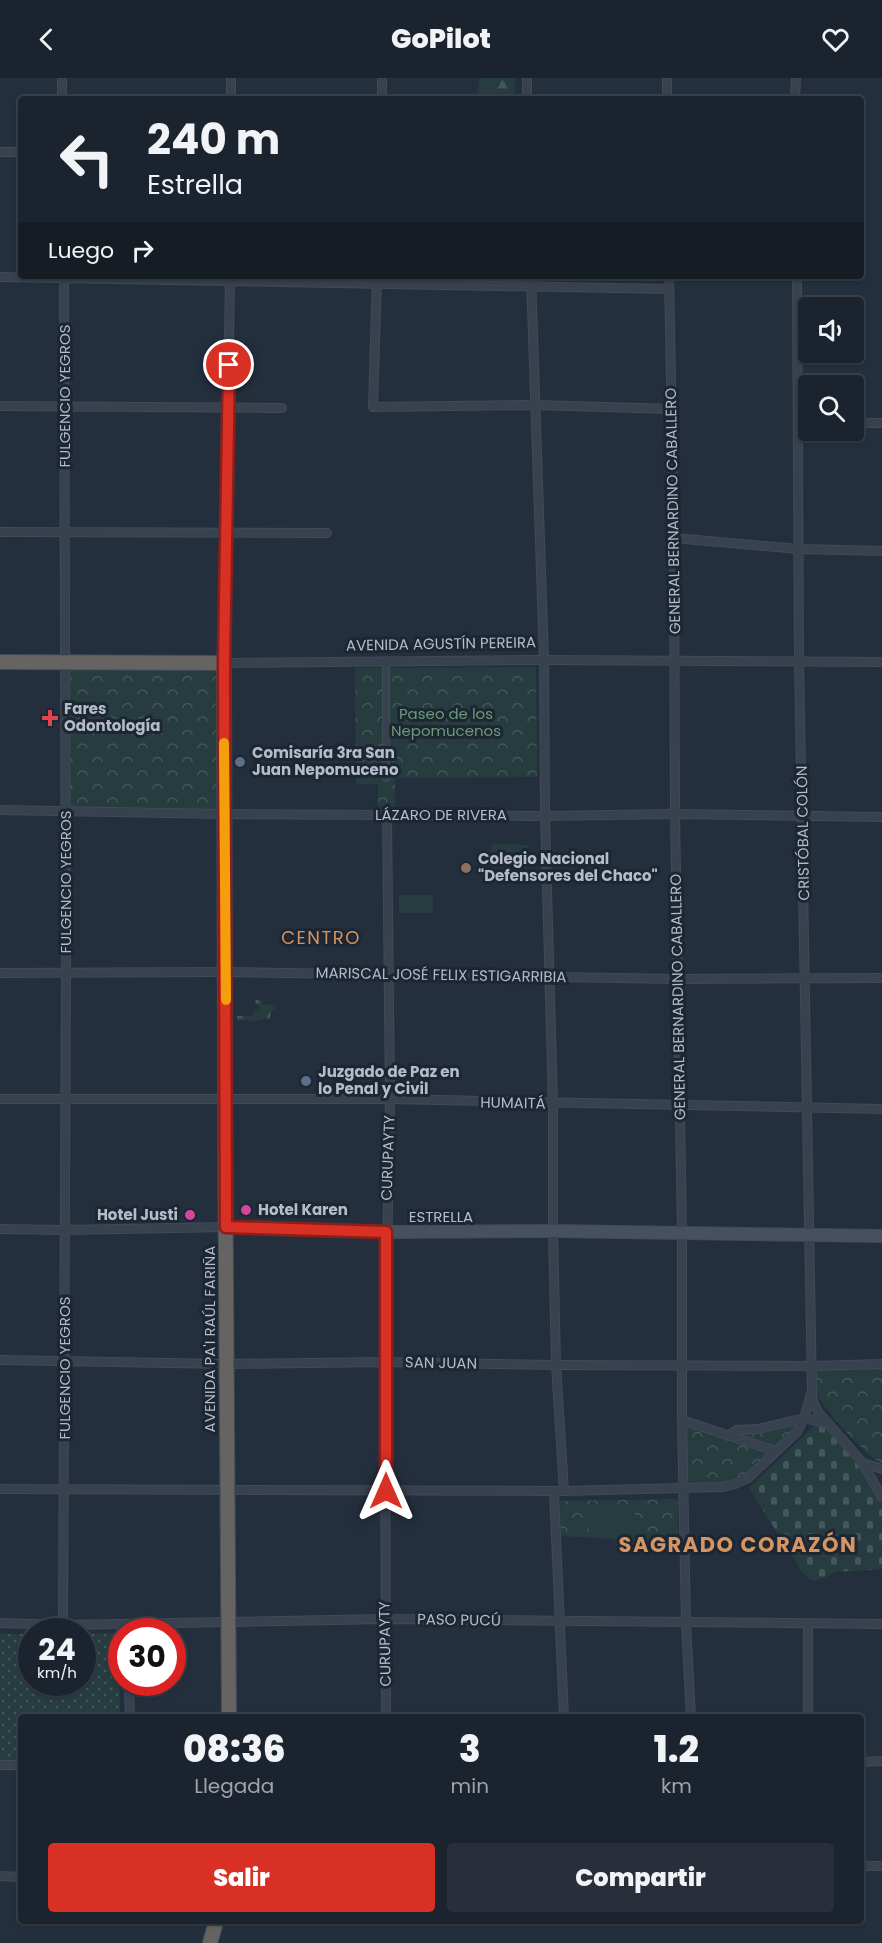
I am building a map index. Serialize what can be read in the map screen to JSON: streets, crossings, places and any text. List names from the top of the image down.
{
  "streets": {
    "highway": ["AVENIDA AGUSTÍN PEREIRA", "AVENIDA PA'I RAÚL FARIÑA"],
    "main road": ["ESTRELLA"],
    "street": [
      "FULGENCIO YEGROS",
      "GENERAL BERNARDINO CABALLERO",
      "LÁZARO DE RIVERA",
      "CRISTÓBAL COLÓN",
      "MARISCAL JOSÉ FELIX ESTIGARRIBIA",
      "HUMAITÁ",
      "CURUPAYTY",
      "SAN JUAN",
      "PASO PUCÚ"
    ]
  },
  "crossings": [
    ["FULGENCIO YEGROS", "AVENIDA AGUSTÍN PEREIRA"],
    ["FULGENCIO YEGROS", "LÁZARO DE RIVERA"],
    ["FULGENCIO YEGROS", "MARISCAL JOSÉ FELIX ESTIGARRIBIA"],
    ["FULGENCIO YEGROS", "HUMAITÁ"],
    ["FULGENCIO YEGROS", "ESTRELLA"],
    ["FULGENCIO YEGROS", "SAN JUAN"],
    ["GENERAL BERNARDINO CABALLERO", "AVENIDA AGUSTÍN PEREIRA"],
    ["GENERAL BERNARDINO CABALLERO", "LÁZARO DE RIVERA"],
    ["GENERAL BERNARDINO CABALLERO", "MARISCAL JOSÉ FELIX ESTIGARRIBIA"],
    ["GENERAL BERNARDINO CABALLERO", "HUMAITÁ"],
    ["GENERAL BERNARDINO CABALLERO", "ESTRELLA"],
    ["GENERAL BERNARDINO CABALLERO", "SAN JUAN"],
    ["GENERAL BERNARDINO CABALLERO", "PASO PUCÚ"],
    ["AVENIDA AGUSTÍN PEREIRA", "CRISTÓBAL COLÓN"],
    ["AVENIDA AGUSTÍN PEREIRA", "AVENIDA PA'I RAÚL FARIÑA"],
    ["LÁZARO DE RIVERA", "CRISTÓBAL COLÓN"],
    ["LÁZARO DE RIVERA", "CURUPAYTY"],
    ["LÁZARO DE RIVERA", "AVENIDA PA'I RAÚL FARIÑA"],
    ["CRISTÓBAL COLÓN", "MARISCAL JOSÉ FELIX ESTIGARRIBIA"],
    ["CRISTÓBAL COLÓN", "HUMAITÁ"],
    ["CRISTÓBAL COLÓN", "ESTRELLA"],
    ["CRISTÓBAL COLÓN", "SAN JUAN"],
    ["MARISCAL JOSÉ FELIX ESTIGARRIBIA", "CURUPAYTY"],
    ["MARISCAL JOSÉ FELIX ESTIGARRIBIA", "AVENIDA PA'I RAÚL FARIÑA"],
    ["HUMAITÁ", "CURUPAYTY"],
    ["HUMAITÁ", "AVENIDA PA'I RAÚL FARIÑA"],
    ["CURUPAYTY", "ESTRELLA"],
    ["CURUPAYTY", "SAN JUAN"],
    ["CURUPAYTY", "PASO PUCÚ"],
    ["ESTRELLA", "AVENIDA PA'I RAÚL FARIÑA"],
    ["AVENIDA PA'I RAÚL FARIÑA", "SAN JUAN"],
    ["AVENIDA PA'I RAÚL FARIÑA", "PASO PUCÚ"]
  ],
  "districts": ["CENTRO", "SAGRADO CORAZÓN"],
  "parks": ["Paseo de los Nepomucenos"],
  "places": {
    "health": ["Fares Odontología"],
    "other": [
      "Comisaría 3ra San Juan Nepomuceno",
      "Colegio Nacional \"Defensores del Chaco\"",
      "Juzgado de Paz en lo Penal y Civil",
      "Hotel Karen",
      "Hotel Justi"
    ]
  },
  "page": {
    "header": "GoPilot",
    "turn": ["240 m", "Estrella"],
    "then": "Luego",
    "speed": "24 km/h",
    "limit": "30",
    "eta": [
      "08:36",
      "Llegada",
      "3",
      "min",
      "1.2",
      "km"
    ],
    "buttons": ["Salir", "Compartir"]
  }
}
